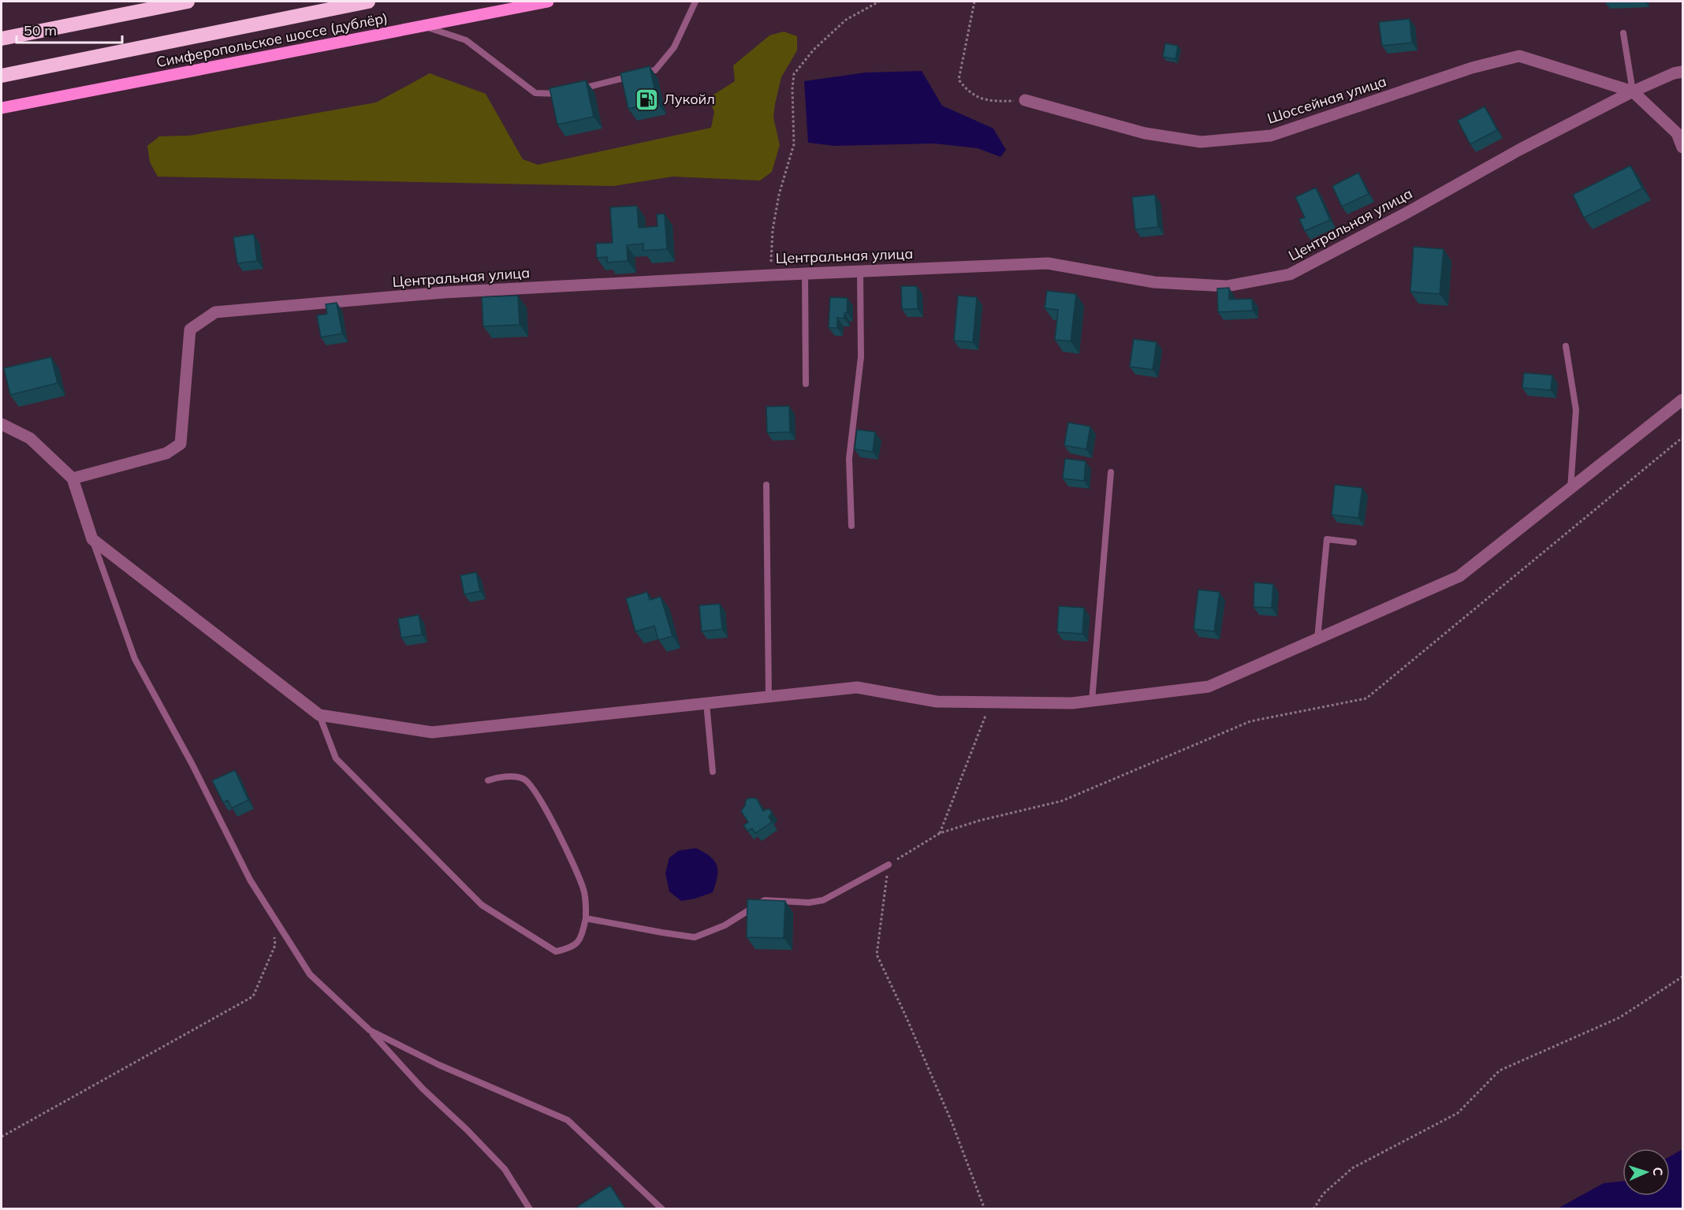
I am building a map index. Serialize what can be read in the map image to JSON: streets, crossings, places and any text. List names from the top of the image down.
{
  "streets": {
    "main road": ["Симферопольское шоссе (дублёр)"],
    "street": ["Шоссейная улица", "Центральная улица"]
  },
  "crossings": [
    ["Шоссейная улица", "Центральная улица"]
  ],
  "places": {
    "fuel station": ["Лукойл"]
  },
  "scale_bar": "50 m",
  "north": "right"
}
